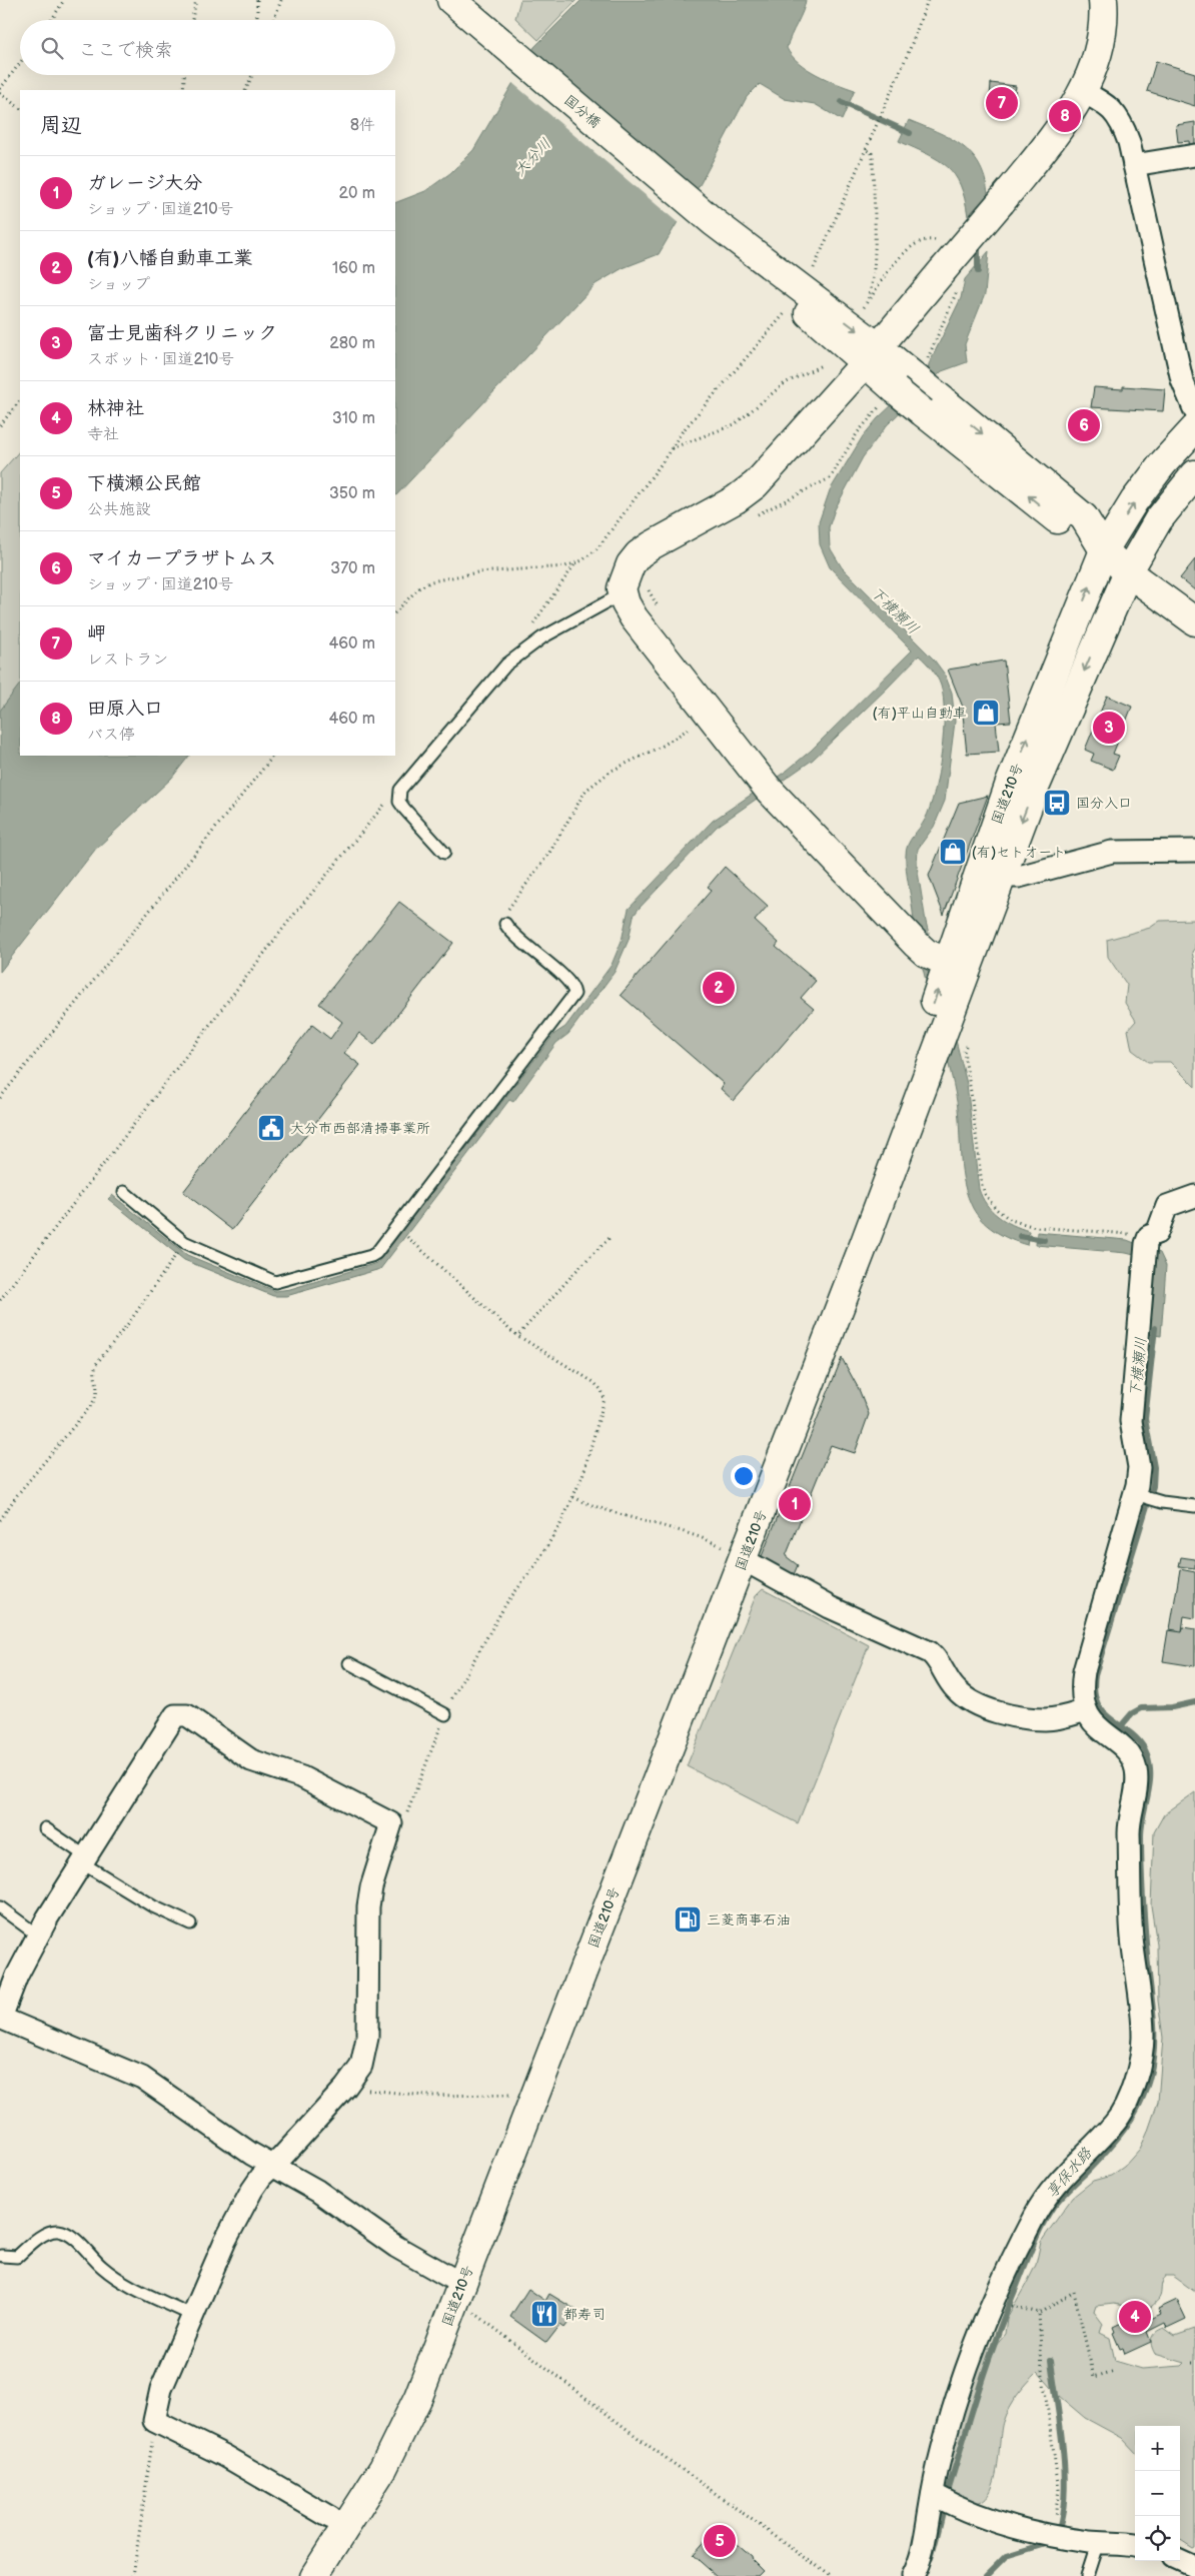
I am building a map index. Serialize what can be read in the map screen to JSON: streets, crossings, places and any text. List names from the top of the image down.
{
  "streets": {
    "main road": ["国分橋", "国道210号"]
  },
  "crossings": [
    ["国分橋", "国道210号"]
  ],
  "water": ["大分川", "下横瀬川", "享保水路"],
  "places": {
    "shop": ["(有)平山自動車", "(有)セトオート"],
    "bus stop": ["国分入口"],
    "public building": ["大分市西部清掃事業所"],
    "fuel station": ["三菱商事石油"],
    "restaurant": ["都寿司"]
  },
  "page": {
    "search": "ここで検索",
    "pins": [
      "7",
      "8",
      "6",
      "3",
      "2",
      "1",
      "4",
      "5"
    ],
    "heading": ["周辺", "8件"],
    "list": [
      {
        "mark": "1",
        "name": "ガレージ大分",
        "note": "ショップ · 国道210号",
        "value": "20 m"
      },
      {
        "mark": "2",
        "name": "(有)八幡自動車工業",
        "note": "ショップ",
        "value": "160 m"
      },
      {
        "mark": "3",
        "name": "富士見歯科クリニック",
        "note": "スポット · 国道210号",
        "value": "280 m"
      },
      {
        "mark": "4",
        "name": "林神社",
        "note": "寺社",
        "value": "310 m"
      },
      {
        "mark": "5",
        "name": "下横瀬公民館",
        "note": "公共施設",
        "value": "350 m"
      },
      {
        "mark": "6",
        "name": "マイカープラザトムス",
        "note": "ショップ · 国道210号",
        "value": "370 m"
      },
      {
        "mark": "7",
        "name": "岬",
        "note": "レストラン",
        "value": "460 m"
      },
      {
        "mark": "8",
        "name": "田原入口",
        "note": "バス停",
        "value": "460 m"
      }
    ],
    "map_buttons": ["+", "−"]
  }
}
